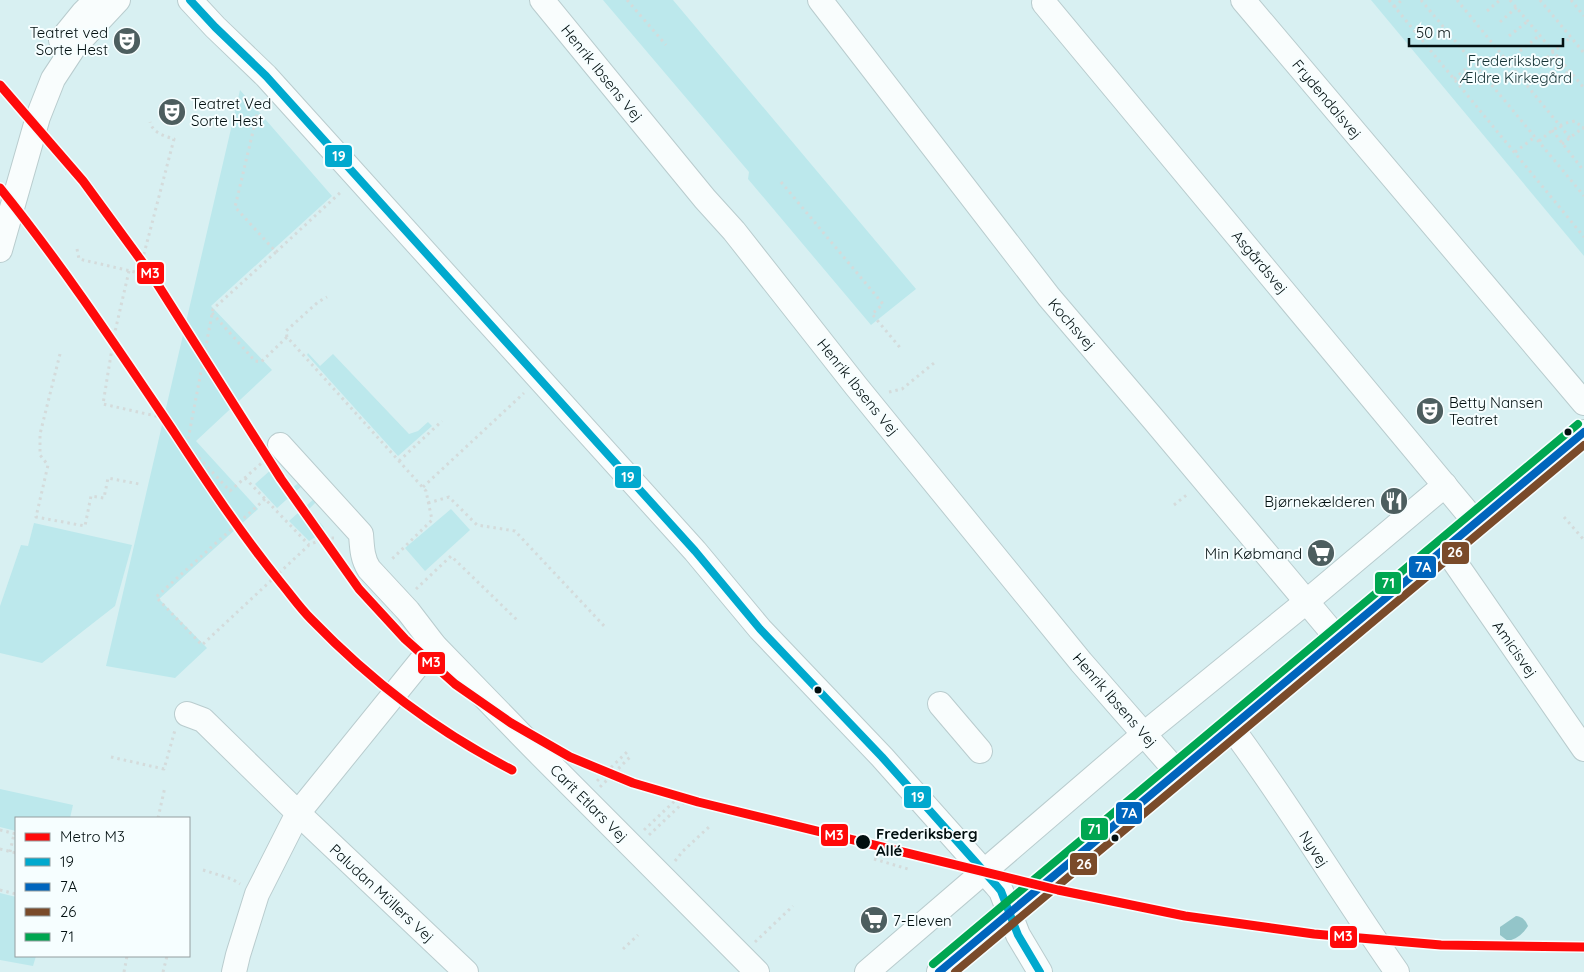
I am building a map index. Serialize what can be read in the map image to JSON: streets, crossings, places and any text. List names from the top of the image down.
{
  "streets": {
    "street": [
      "Henrik Ibsens Vej",
      "Frydendalsvej",
      "Asgårdsvej",
      "Kochsvej",
      "Amicisvej",
      "Carit Etlars Vej",
      "Nyvej",
      "Paludan Müllers Vej"
    ]
  },
  "parks": ["Frederiksberg Ældre Kirkegård"],
  "places": {
    "theatre": ["Teatret ved Sorte Hest", "Teatret Ved Sorte Hest", "Betty Nansen Teatret"],
    "restaurant": ["Bjørnekælderen"],
    "supermarket": ["Min Købmand", "7-Eleven"],
    "other": ["Frederiksberg Allé"]
  },
  "lines": [
    "transit line 19",
    "metro line M3",
    "transit line 71",
    "transit line 7A",
    "transit line 26"
  ],
  "legend": [
    "Metro M3",
    "19",
    "7A",
    "26",
    "71"
  ],
  "scale_bar": "50 m"
}
